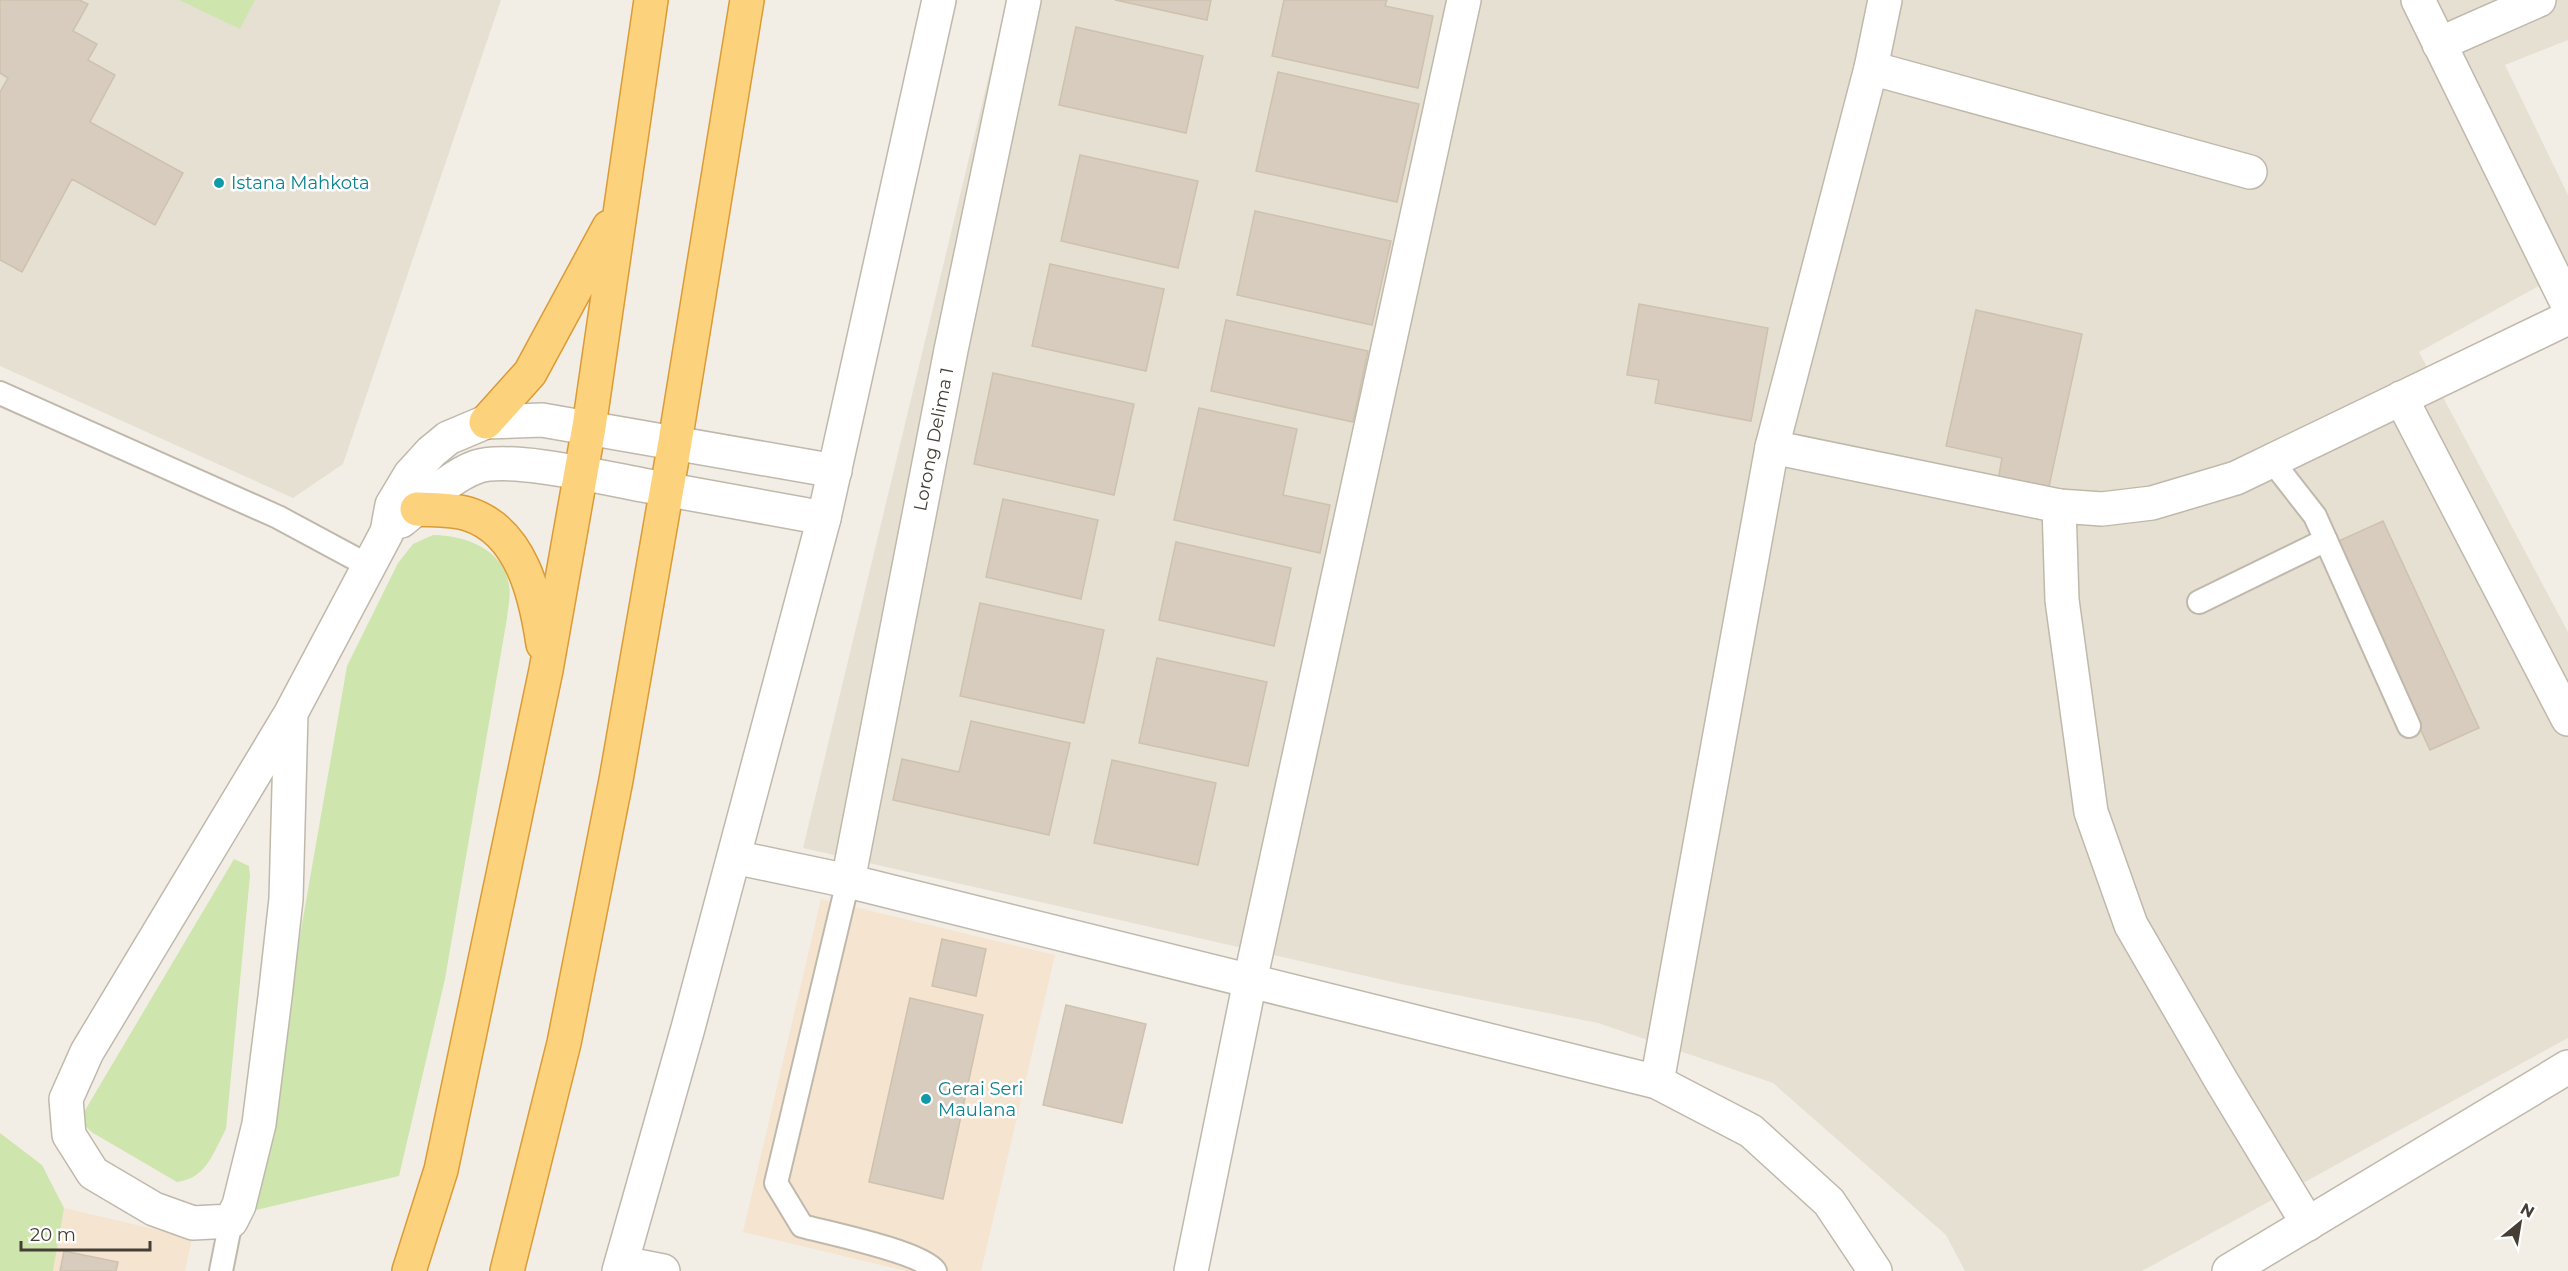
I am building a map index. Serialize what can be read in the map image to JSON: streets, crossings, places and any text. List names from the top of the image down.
{
  "streets": {
    "street": ["Lorong Delima 1"]
  },
  "places": ["Istana Mahkota", "Gerai Seri Maulana"],
  "scale_bar": "20 m",
  "north": "top right"
}
